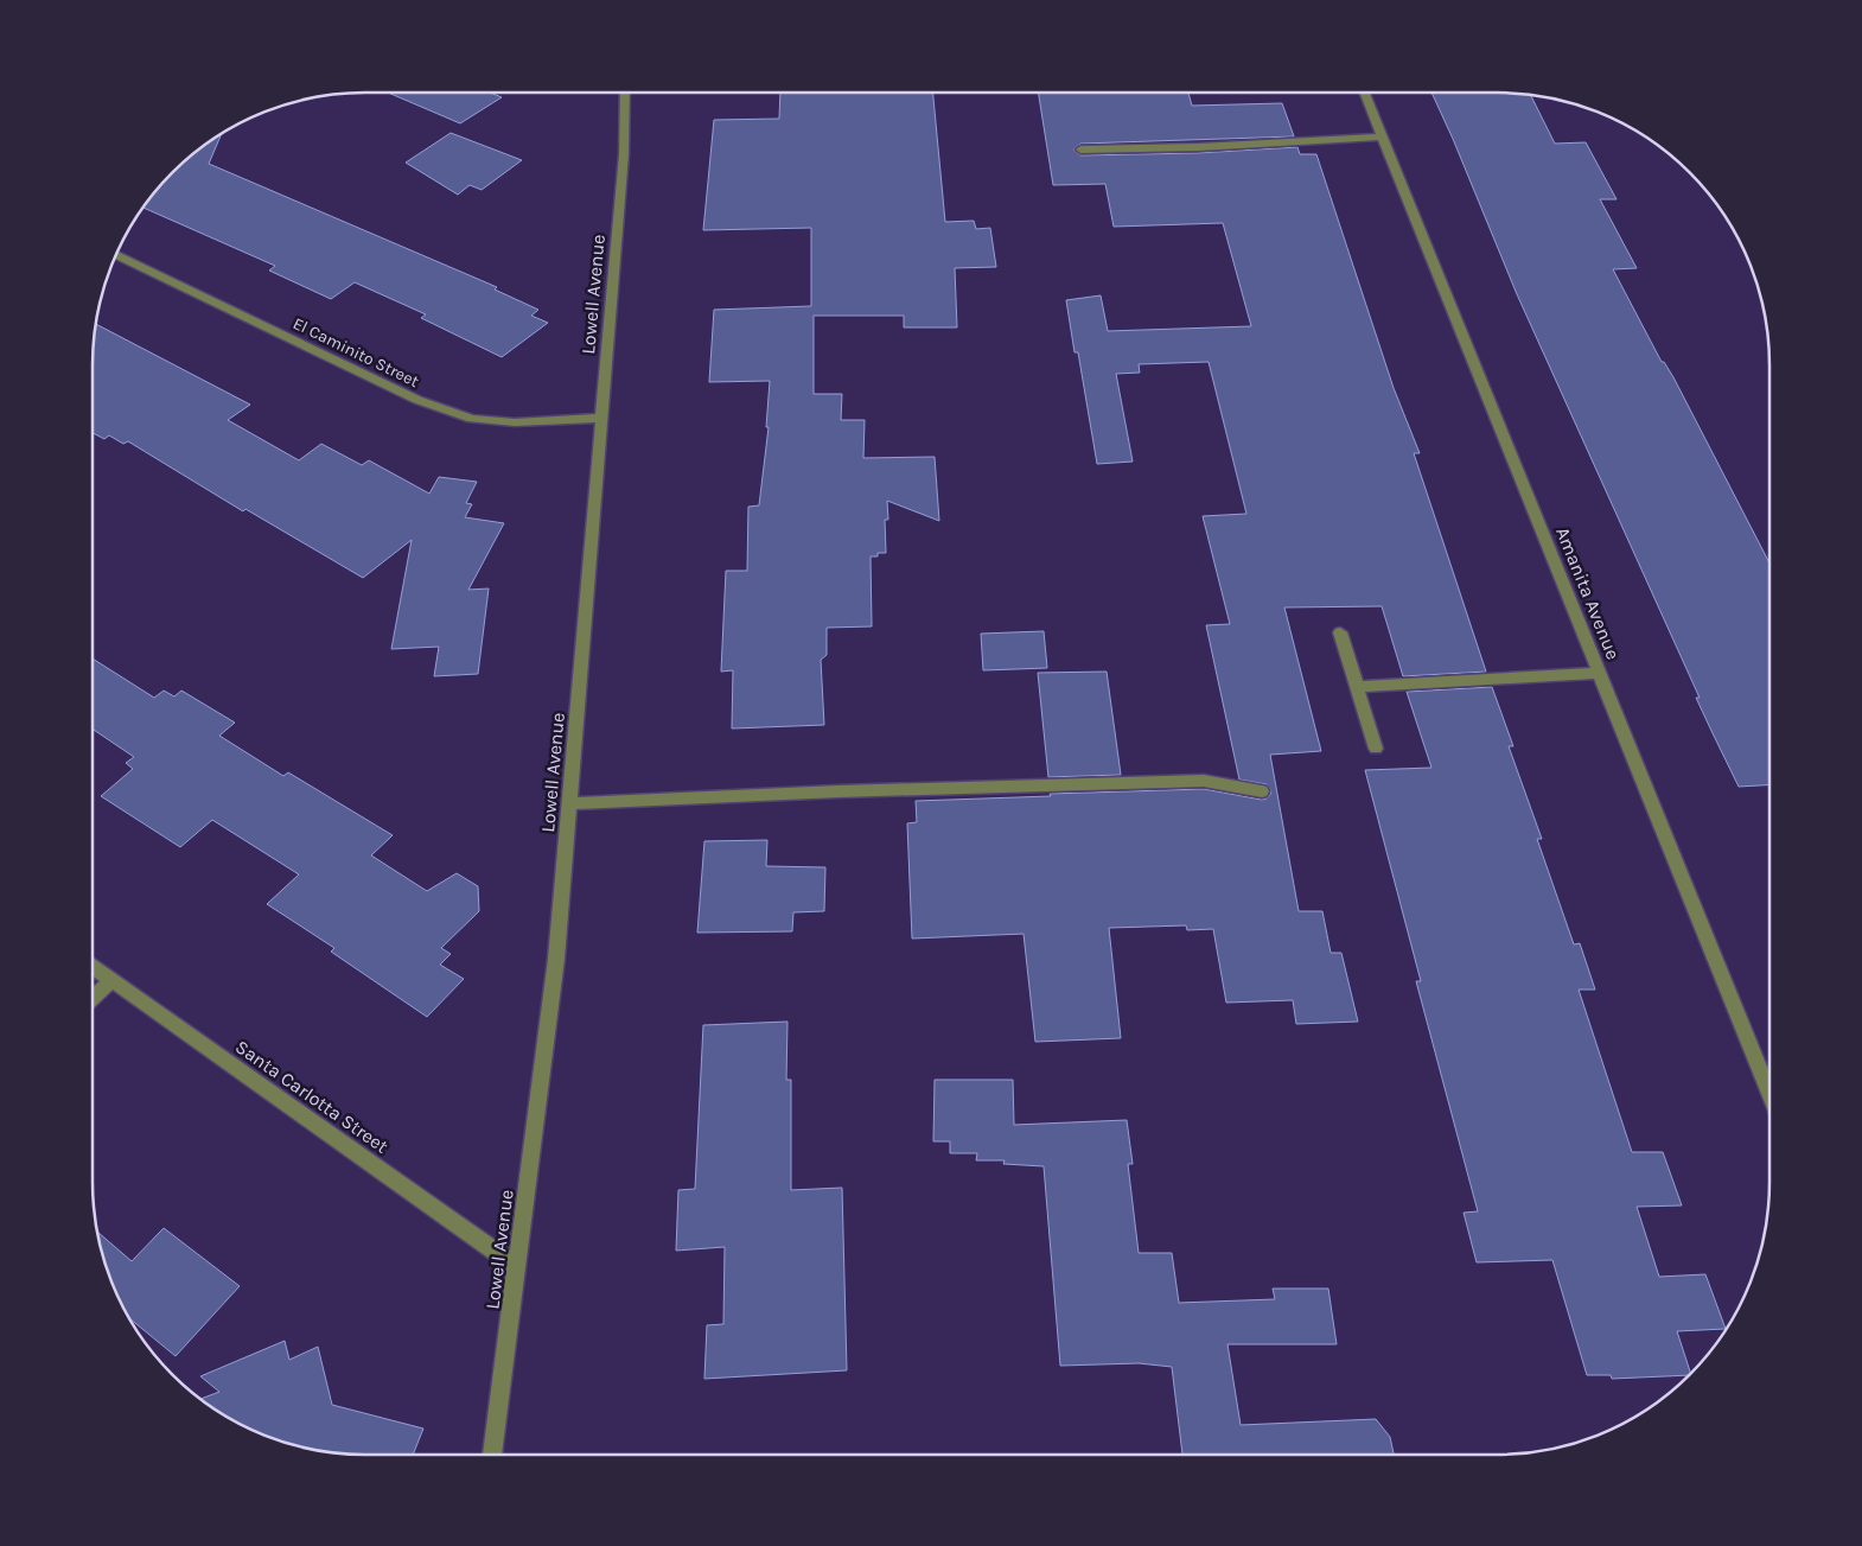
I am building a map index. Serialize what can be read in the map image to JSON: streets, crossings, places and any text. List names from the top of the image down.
{
  "streets": {
    "street": [
      "Lowell Avenue",
      "El Caminito Street",
      "Amanita Avenue",
      "Santa Carlotta Street"
    ]
  },
  "crossings": [
    ["Lowell Avenue", "El Caminito Street"],
    ["Lowell Avenue", "Santa Carlotta Street"]
  ]
}
